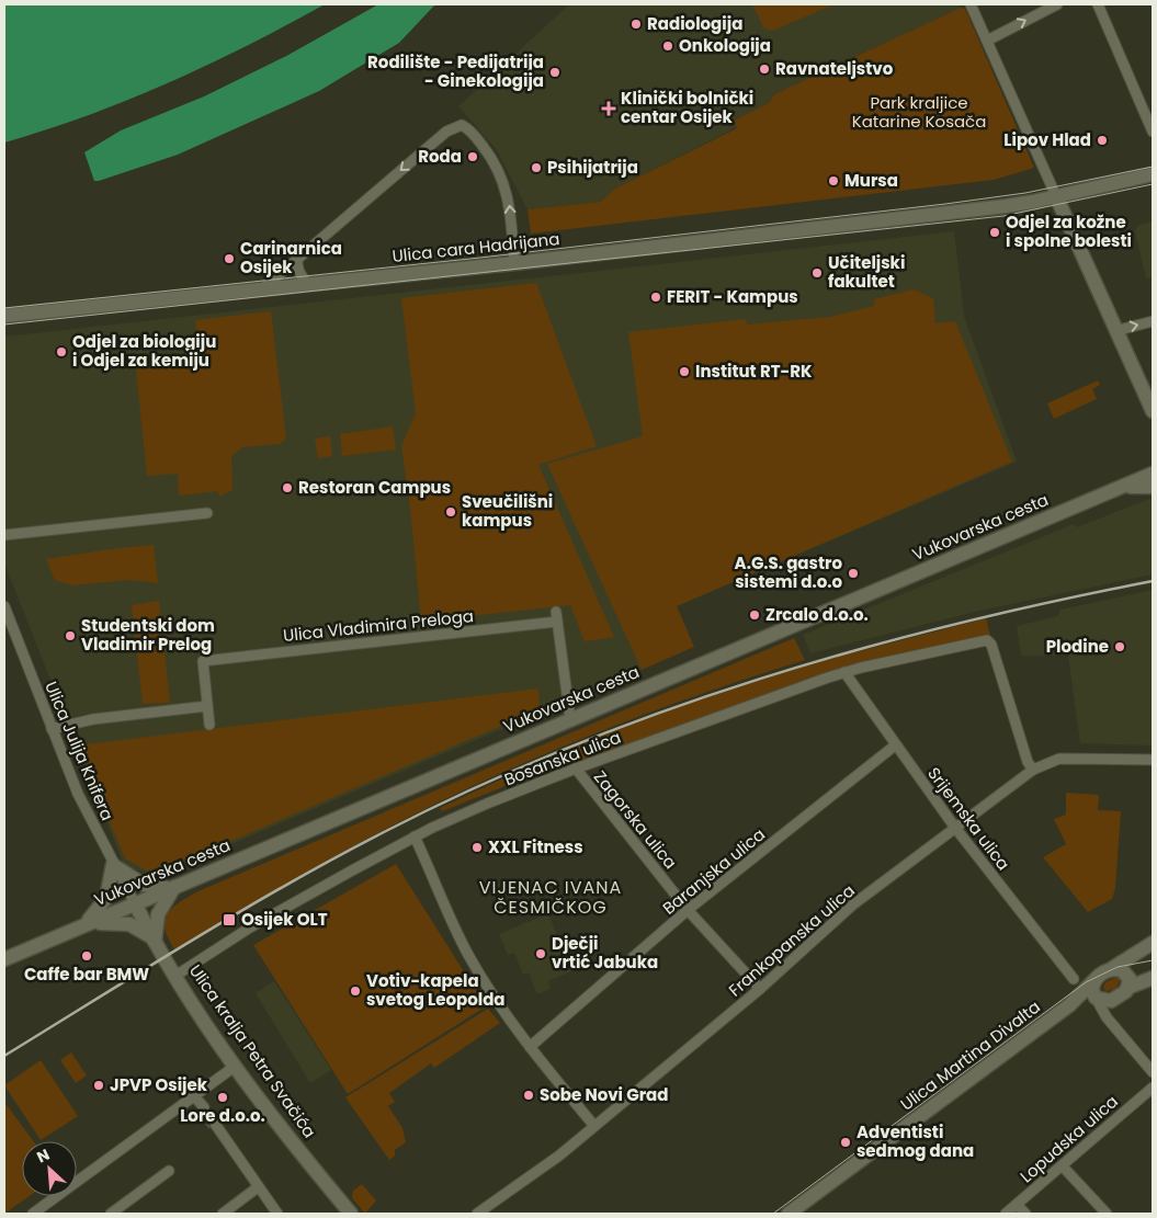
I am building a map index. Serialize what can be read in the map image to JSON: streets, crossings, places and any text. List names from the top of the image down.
{
  "streets": {
    "main road": [
      "Ulica cara Hadrijana",
      "Vukovarska cesta",
      "Ulica kralja Petra Svačića",
      "Ulica Martina Divalta"
    ],
    "street": [
      "Ulica Vladimira Preloga",
      "Ulica Julija Knifera",
      "Bosanska ulica",
      "Srijemska ulica",
      "Zagorska ulica",
      "Baranjska ulica",
      "Frankopanska ulica",
      "Lopudska ulica"
    ]
  },
  "crossings": [
    ["Vukovarska cesta", "Ulica Vladimira Preloga"],
    ["Vukovarska cesta", "Ulica Julija Knifera"],
    ["Vukovarska cesta", "Ulica kralja Petra Svačića"],
    ["Ulica Julija Knifera", "Ulica kralja Petra Svačića"],
    ["Bosanska ulica", "Srijemska ulica"],
    ["Bosanska ulica", "Zagorska ulica"],
    ["Bosanska ulica", "Frankopanska ulica"],
    ["Bosanska ulica", "Ulica kralja Petra Svačića"],
    ["Srijemska ulica", "Baranjska ulica"],
    ["Srijemska ulica", "Frankopanska ulica"],
    ["Zagorska ulica", "Baranjska ulica"],
    ["Zagorska ulica", "Frankopanska ulica"]
  ],
  "districts": ["VIJENAC IVANA ČESMIČKOG"],
  "parks": ["Park kraljice Katarine Kosača"],
  "places": {
    "other": [
      "Radiologija",
      "Onkologija",
      "Ravnateljstvo",
      "Rodilište - Pedijatrija - Ginekologija",
      "Lipov Hlad",
      "Roda",
      "Psihijatrija",
      "Mursa",
      "Odjel za kožne i spolne bolesti",
      "Carinarnica Osijek",
      "Učiteljski fakultet",
      "FERIT - Kampus",
      "Odjel za biologiju i Odjel za kemiju",
      "Institut RT-RK",
      "Restoran Campus",
      "Sveučilišni kampus",
      "A.G.S. gastro sistemi d.o.o",
      "Zrcalo d.o.o.",
      "Studentski dom Vladimir Prelog",
      "Plodine",
      "XXL Fitness",
      "Dječji vrtić Jabuka",
      "Caffe bar BMW",
      "Votiv-kapela svetog Leopolda",
      "JPVP Osijek",
      "Sobe Novi Grad",
      "Lore d.o.o.",
      "Adventisti sedmog dana"
    ],
    "health": ["Klinički bolnički centar Osijek"],
    "transit": ["Osijek OLT"]
  },
  "north": "top left"
}
